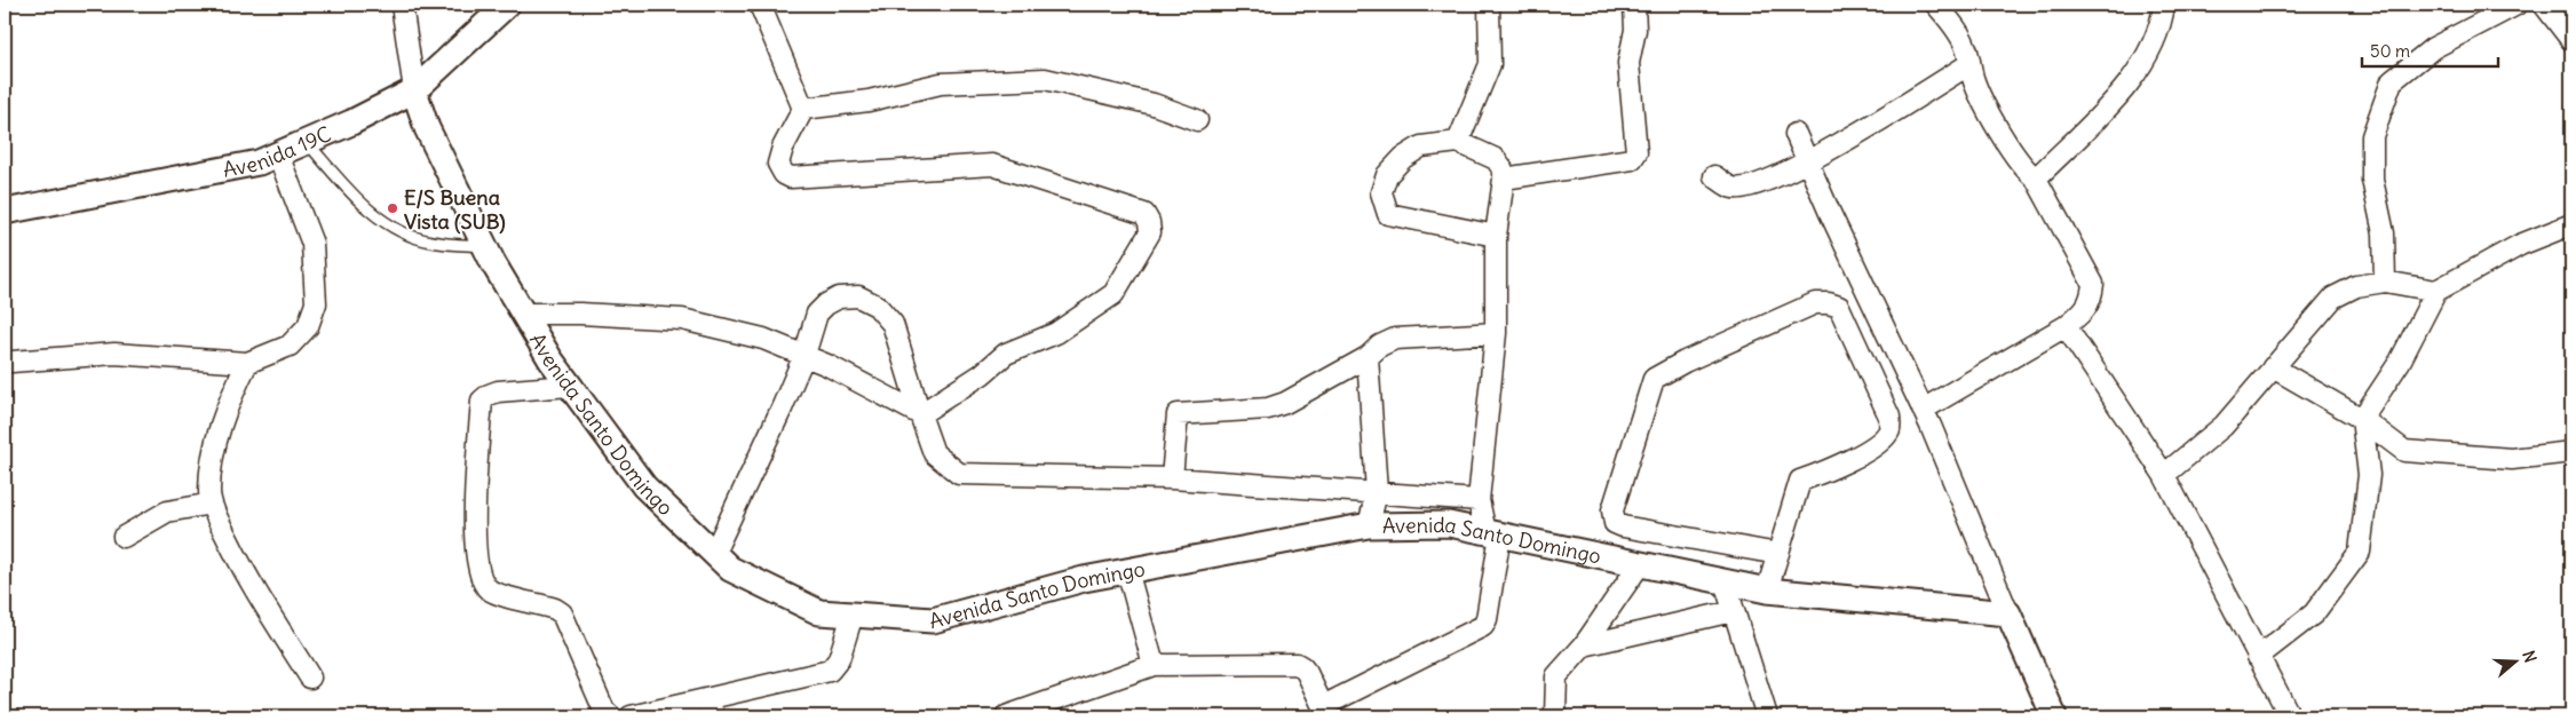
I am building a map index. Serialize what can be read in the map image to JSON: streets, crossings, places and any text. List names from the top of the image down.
{
  "streets": {
    "street": ["Avenida 19C", "Avenida Santo Domingo"]
  },
  "crossings": [
    ["Avenida 19C", "Avenida Santo Domingo"]
  ],
  "places": ["E/S Buena Vista (SUB)"],
  "scale_bar": "50 m",
  "north": "right"
}
